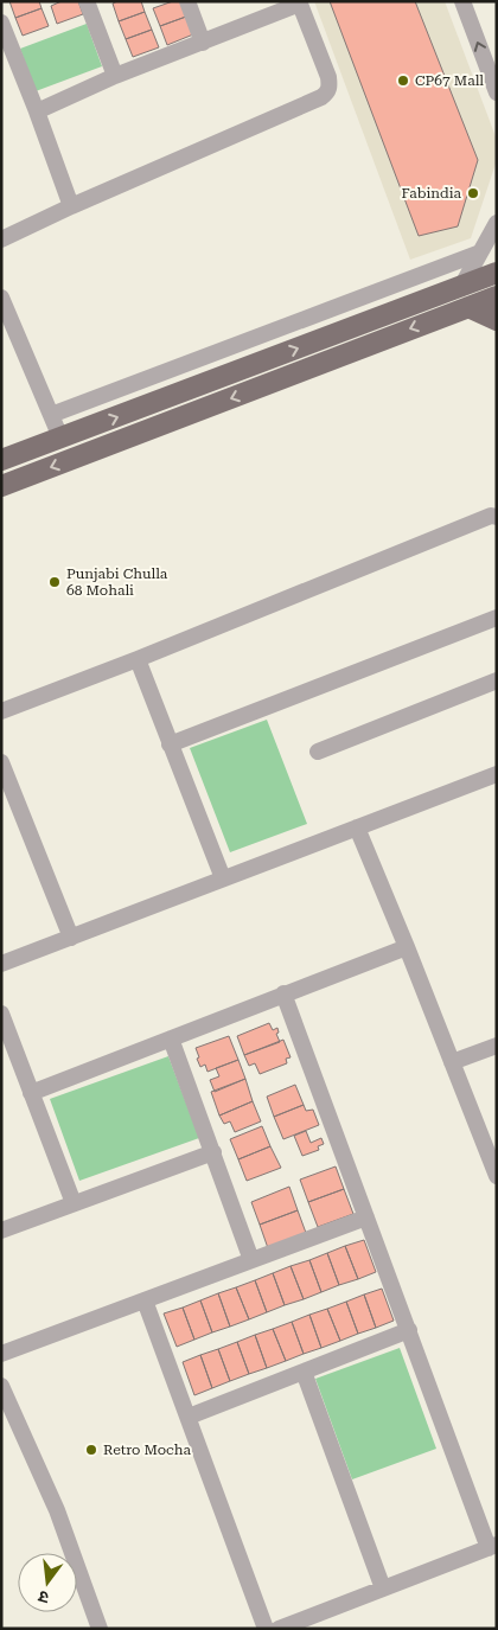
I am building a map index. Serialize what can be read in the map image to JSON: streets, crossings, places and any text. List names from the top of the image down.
{
  "places": [
    "CP67 Mall",
    "Fabindia",
    "Punjabi Chulla 68 Mohali",
    "Retro Mocha"
  ],
  "north": "bottom"
}
